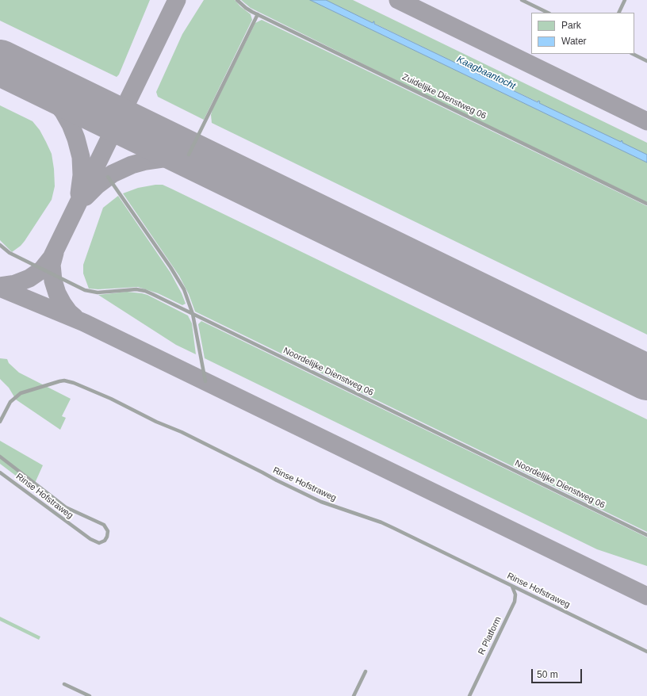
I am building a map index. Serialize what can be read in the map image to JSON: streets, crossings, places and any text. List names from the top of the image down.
{
  "streets": {
    "lane": [
      "Zuidelijke Dienstweg 06",
      "Noordelijke Dienstweg 06",
      "Rinse Hofstraweg",
      "R Platform"
    ]
  },
  "crossings": [
    ["Rinse Hofstraweg", "R Platform"]
  ],
  "water": ["Kaagbaantocht"],
  "legend": ["Park", "Water"],
  "scale_bar": "50 m"
}
